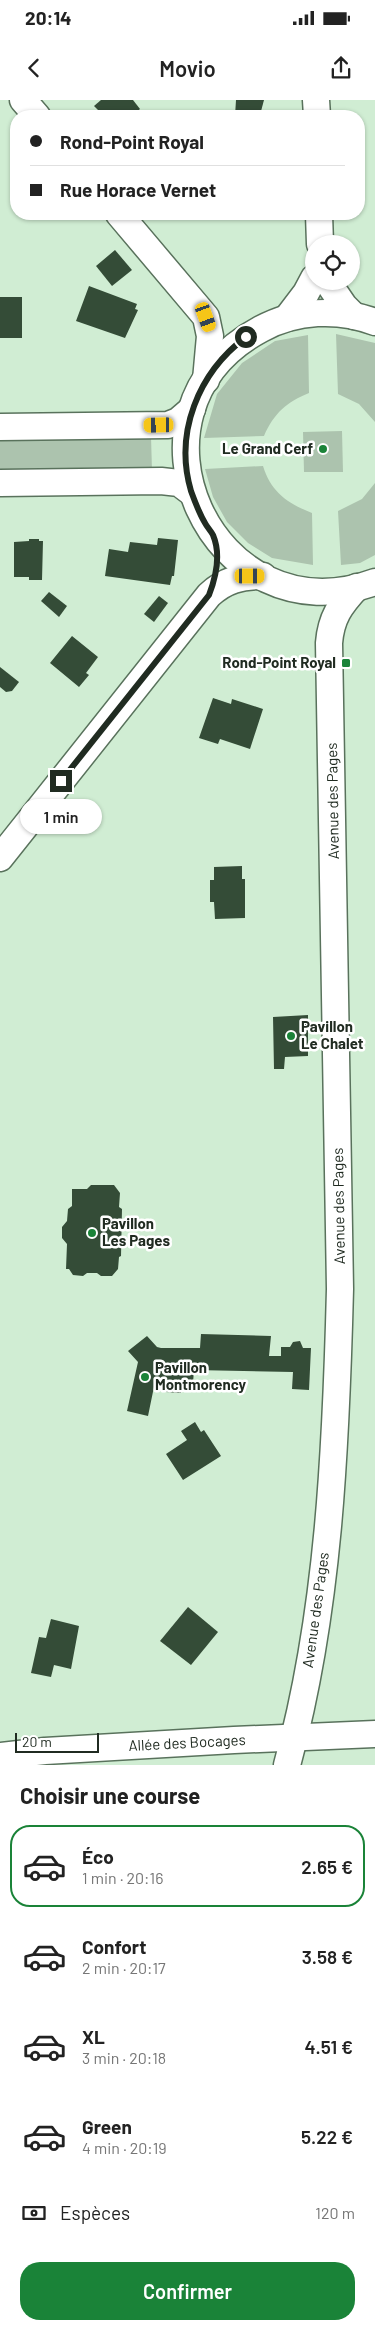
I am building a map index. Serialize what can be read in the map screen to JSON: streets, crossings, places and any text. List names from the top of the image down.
{
  "streets": {
    "street": ["Avenue des Pages", "Allée des Bocages"]
  },
  "crossings": [
    ["Avenue des Pages", "Allée des Bocages"]
  ],
  "places": {
    "other": [
      "Le Grand Cerf",
      "Pavillon Le Chalet",
      "Pavillon Les Pages",
      "Pavillon Montmorency"
    ],
    "transit": ["Rond-Point Royal"]
  },
  "scale_bar": "20 m",
  "page": {
    "status": "20:14",
    "header": "Movio",
    "banner": ["Rond-Point Royal", "Rue Horace Vernet"],
    "bubble": "1 min",
    "scale": "20 m",
    "heading": "Choisir une course",
    "list": [
      {
        "name": "Éco",
        "note": "1 min · 20:16",
        "value": "2.65 €"
      },
      {
        "name": "Confort",
        "note": "2 min · 20:17",
        "value": "3.58 €"
      },
      {
        "name": "XL",
        "note": "3 min · 20:18",
        "value": "4.51 €"
      },
      {
        "name": "Green",
        "note": "4 min · 20:19",
        "value": "5.22 €"
      }
    ],
    "pay": ["Espèces", "120 m"],
    "buttons": "Confirmer"
  }
}
